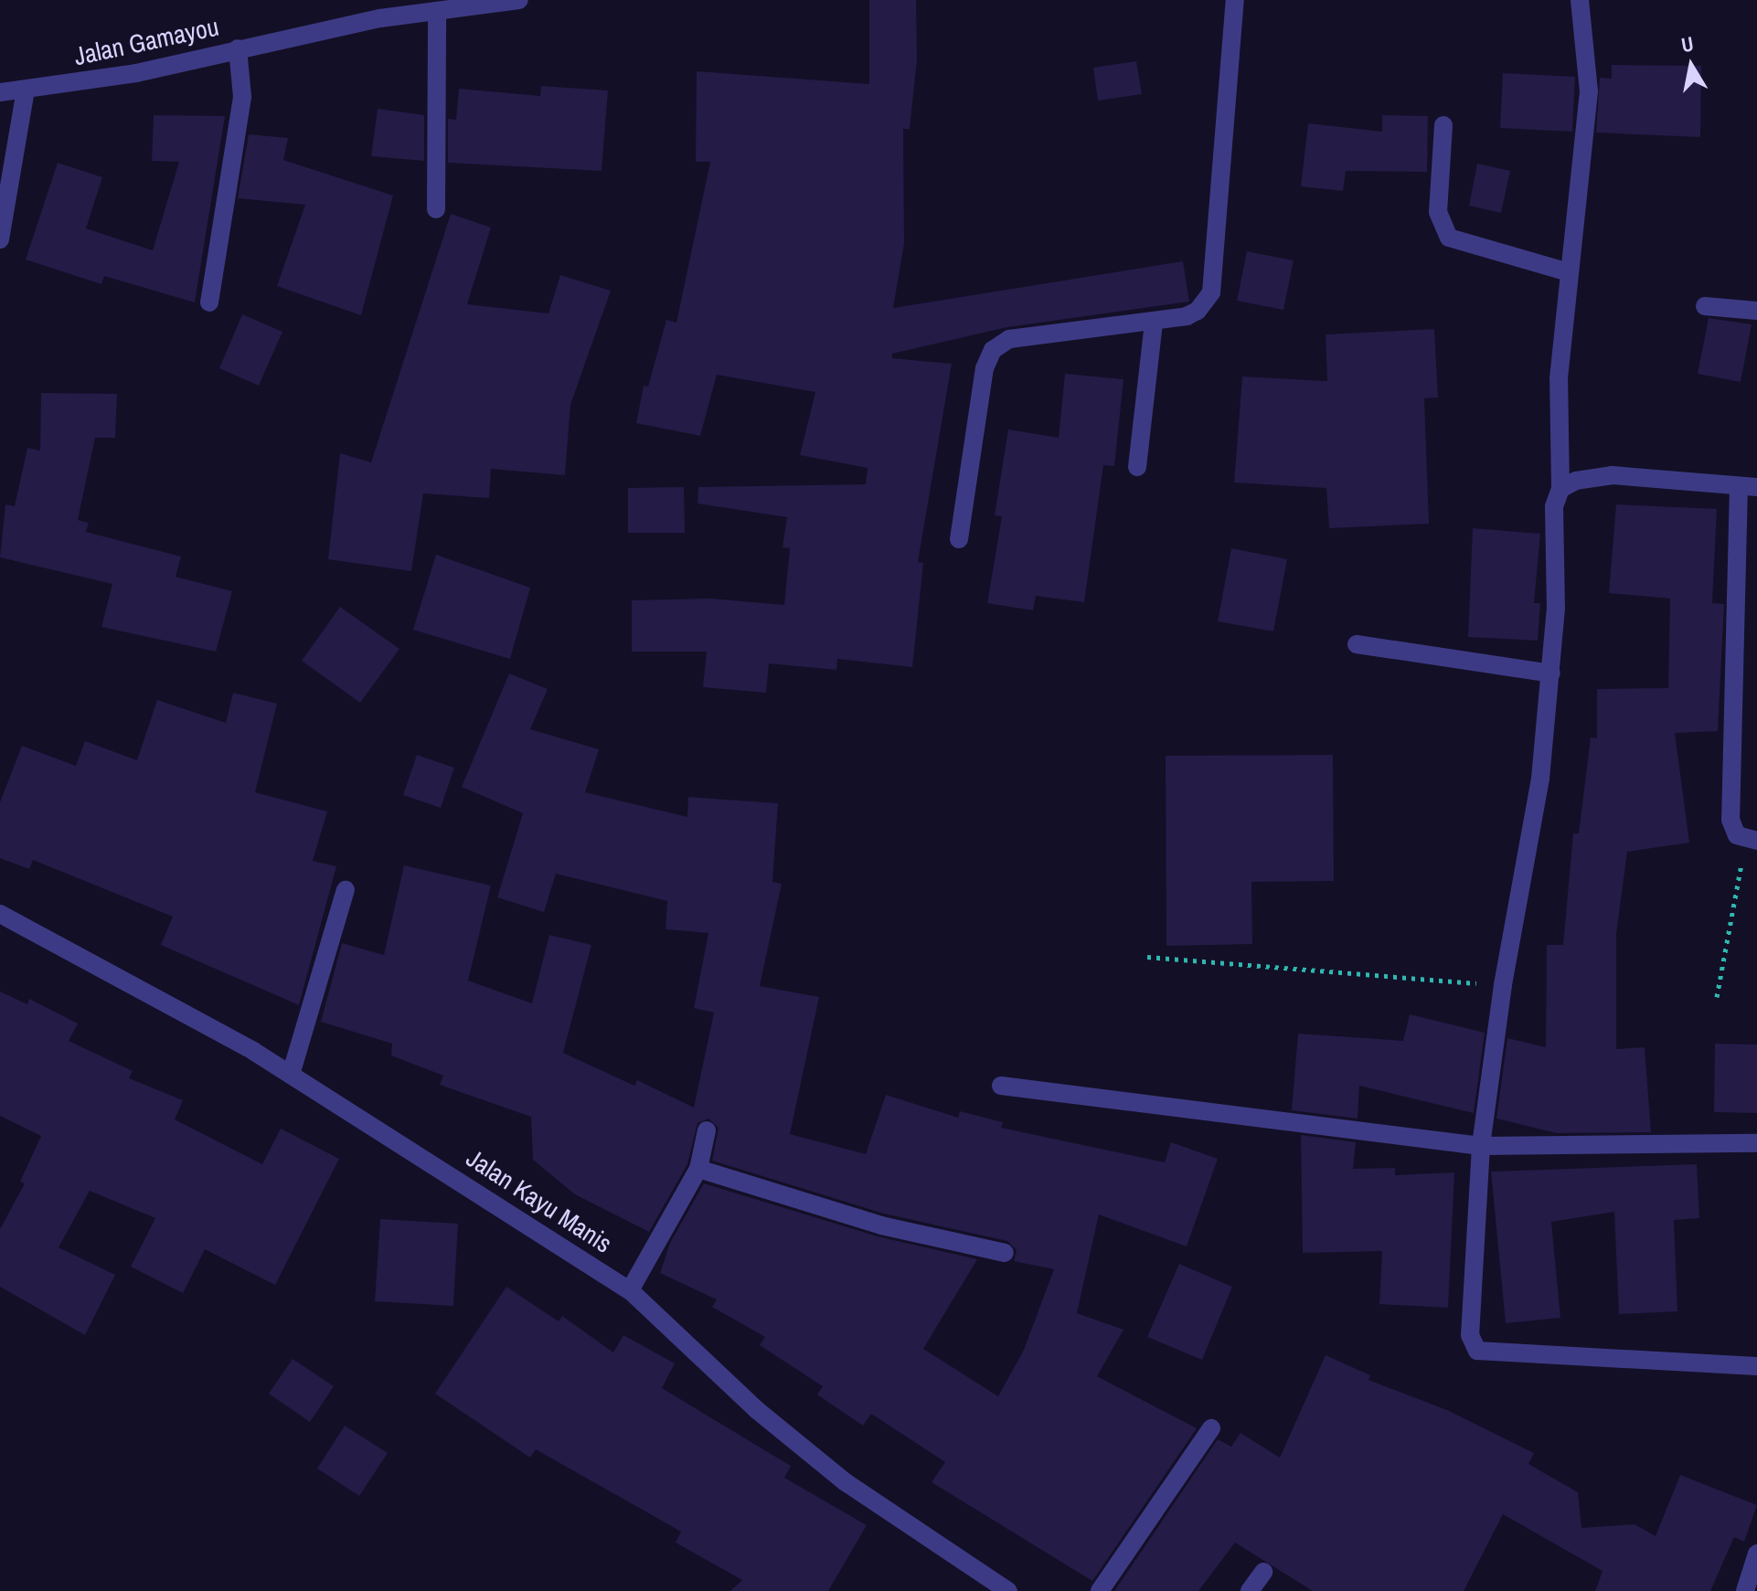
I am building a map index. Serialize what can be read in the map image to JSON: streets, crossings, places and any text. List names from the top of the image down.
{
  "streets": {
    "street": ["Jalan Gamayou", "Jalan Kayu Manis"]
  },
  "north": "top"
}
